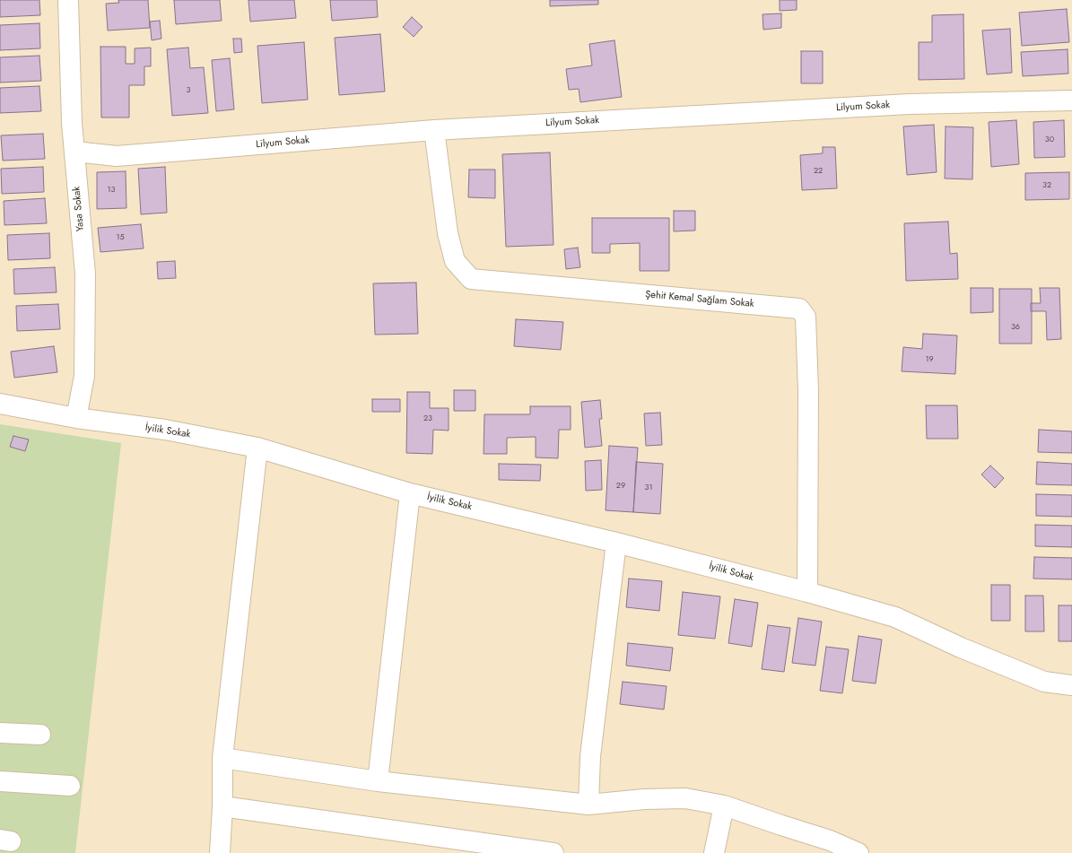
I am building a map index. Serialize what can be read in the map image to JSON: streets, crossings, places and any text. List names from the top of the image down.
{
  "streets": {
    "street": [
      "Lilyum Sokak",
      "Yasa Sokak",
      "Şehit Kemal Sağlam Sokak",
      "İyilik Sokak"
    ]
  },
  "crossings": [
    ["Lilyum Sokak", "Yasa Sokak"],
    ["Lilyum Sokak", "Şehit Kemal Sağlam Sokak"],
    ["Yasa Sokak", "İyilik Sokak"],
    ["Şehit Kemal Sağlam Sokak", "İyilik Sokak"]
  ],
  "house_numbers": [
    "3",
    "30",
    "22",
    "32",
    "13",
    "15",
    "36",
    "19",
    "23",
    "29",
    "31"
  ]
}
